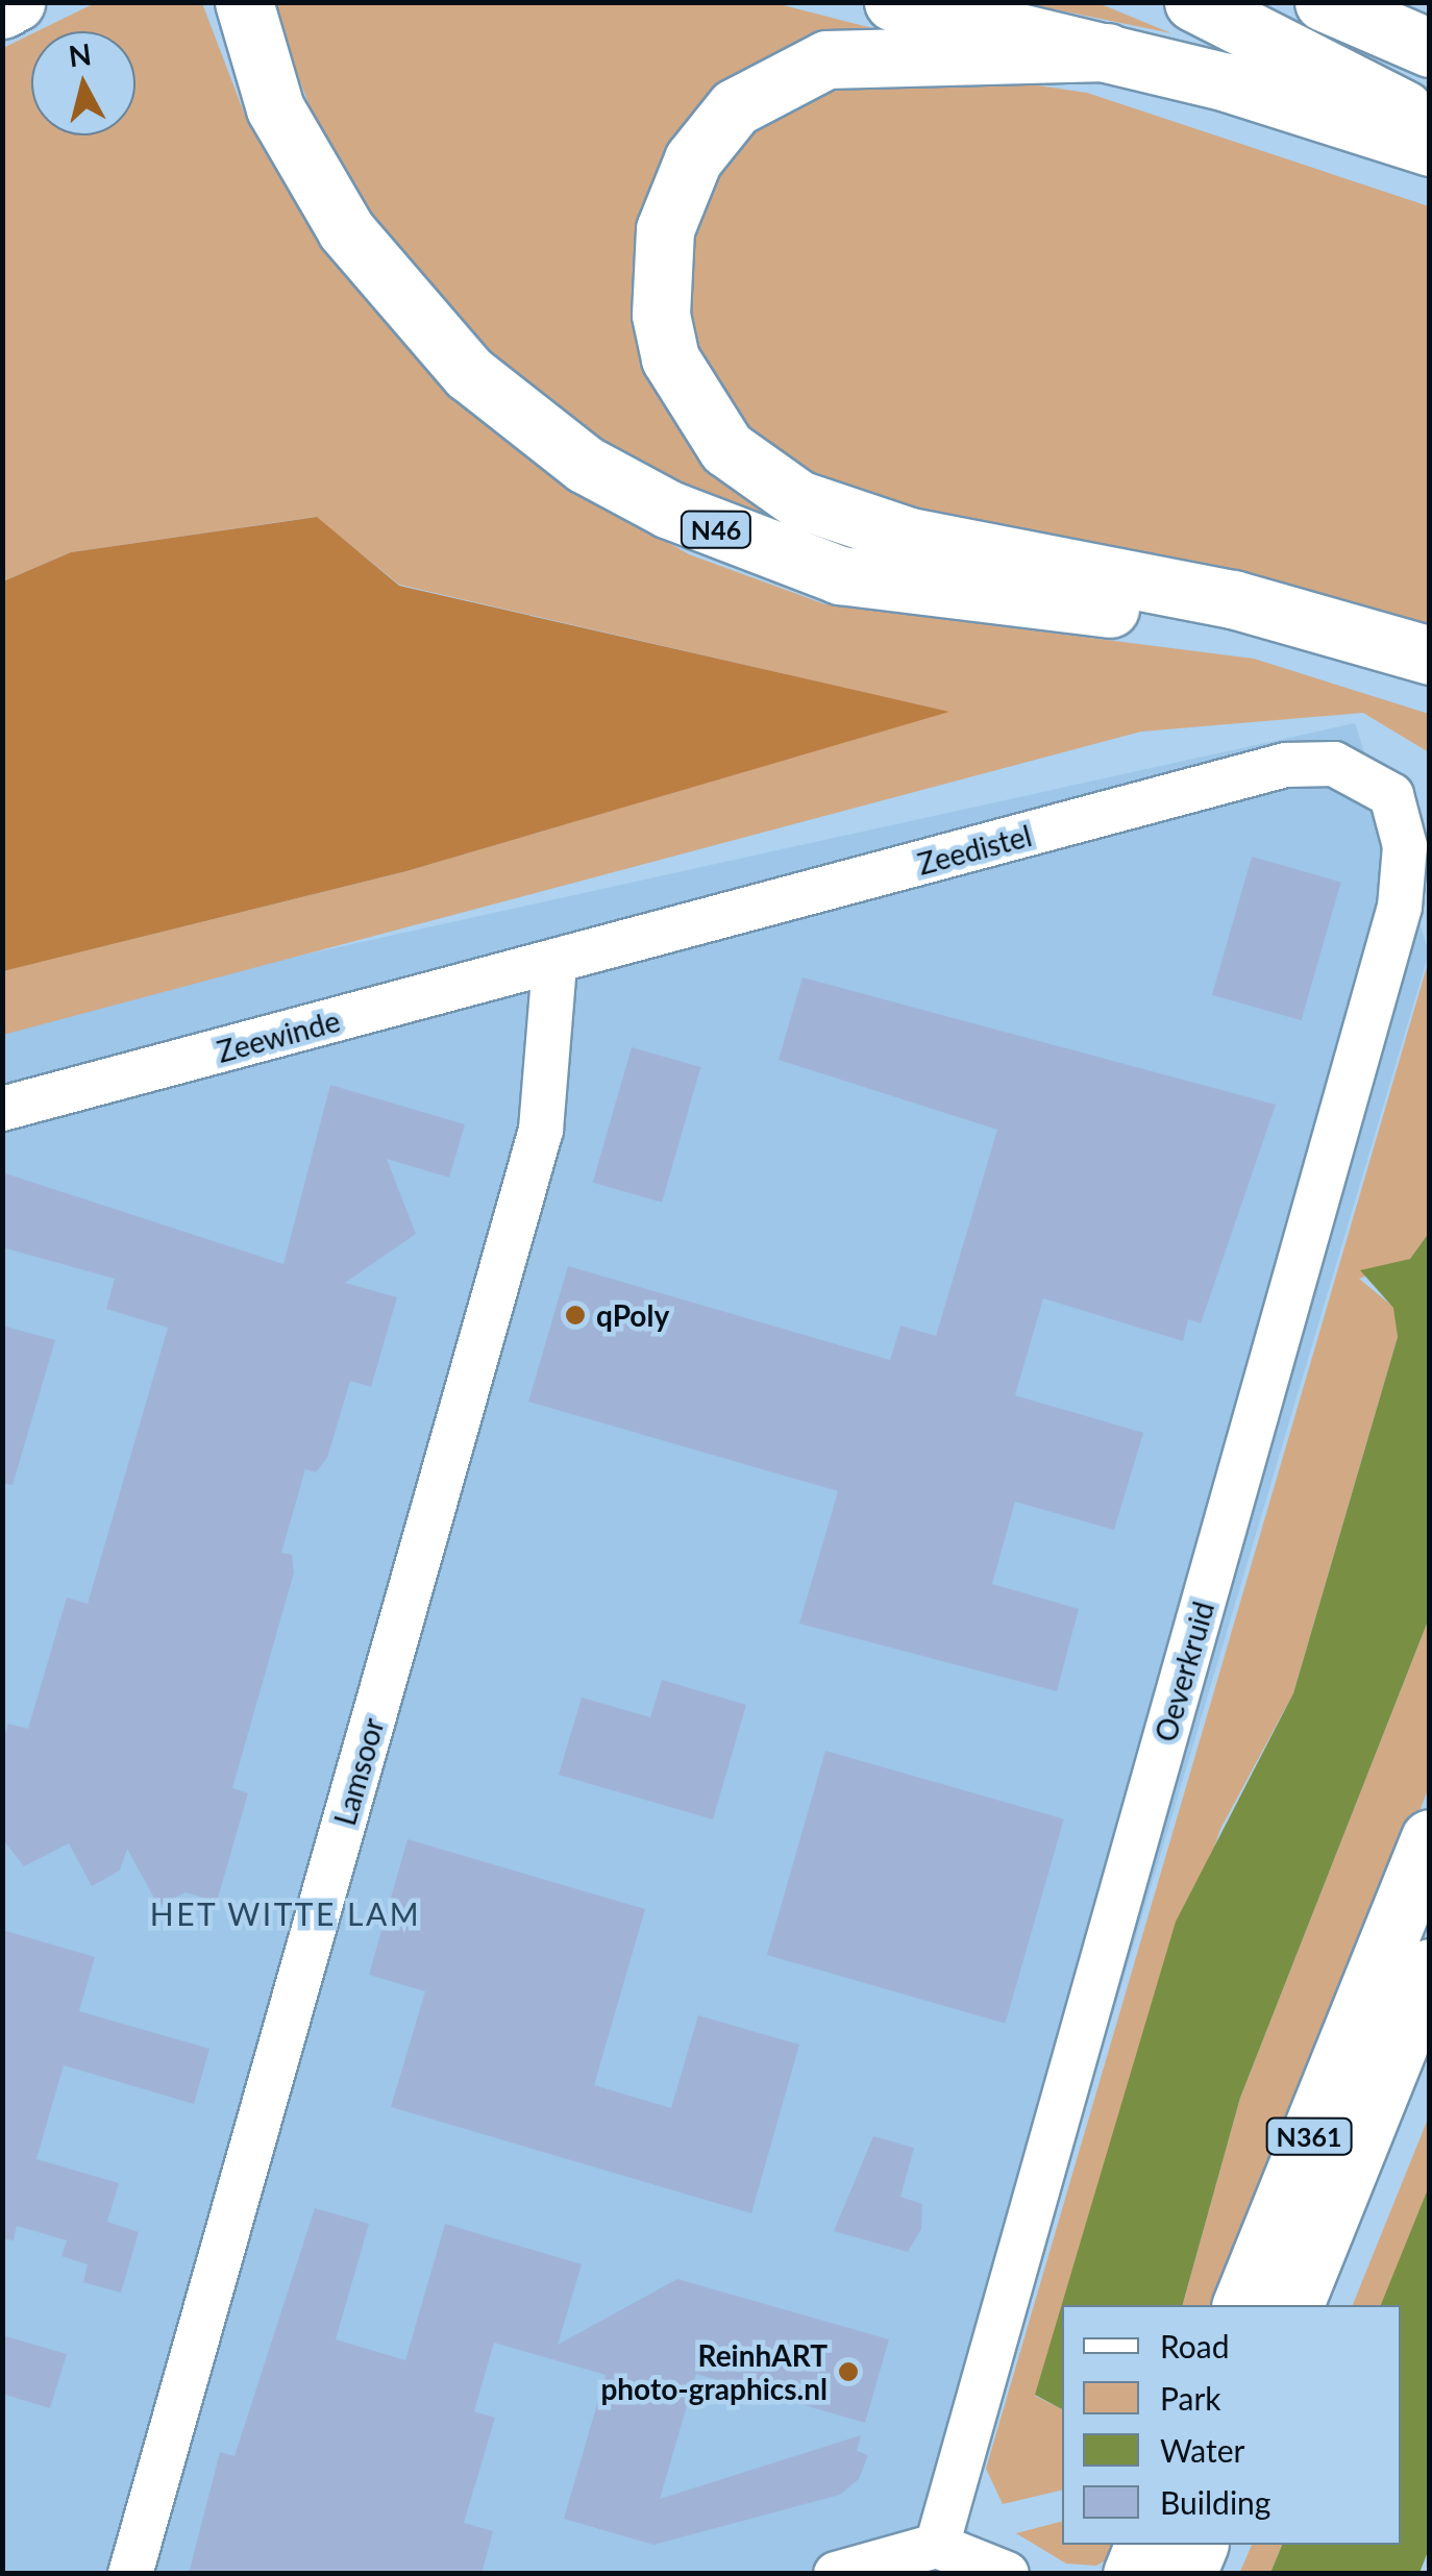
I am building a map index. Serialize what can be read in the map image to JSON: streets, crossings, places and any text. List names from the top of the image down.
{
  "streets": {
    "main road": ["N46", "N361"],
    "street": [
      "Zeedistel",
      "Zeewinde",
      "Oeverkruid",
      "Lamsoor"
    ]
  },
  "crossings": [
    ["Zeedistel", "Zeewinde"],
    ["Zeedistel", "Oeverkruid"],
    ["Zeedistel", "Lamsoor"],
    ["Zeewinde", "Lamsoor"]
  ],
  "districts": ["HET WITTE LAM"],
  "places": ["qPoly", "ReinhART photo-graphics.nl"],
  "legend": [
    "Road",
    "Park",
    "Water",
    "Building"
  ],
  "north": "top"
}
